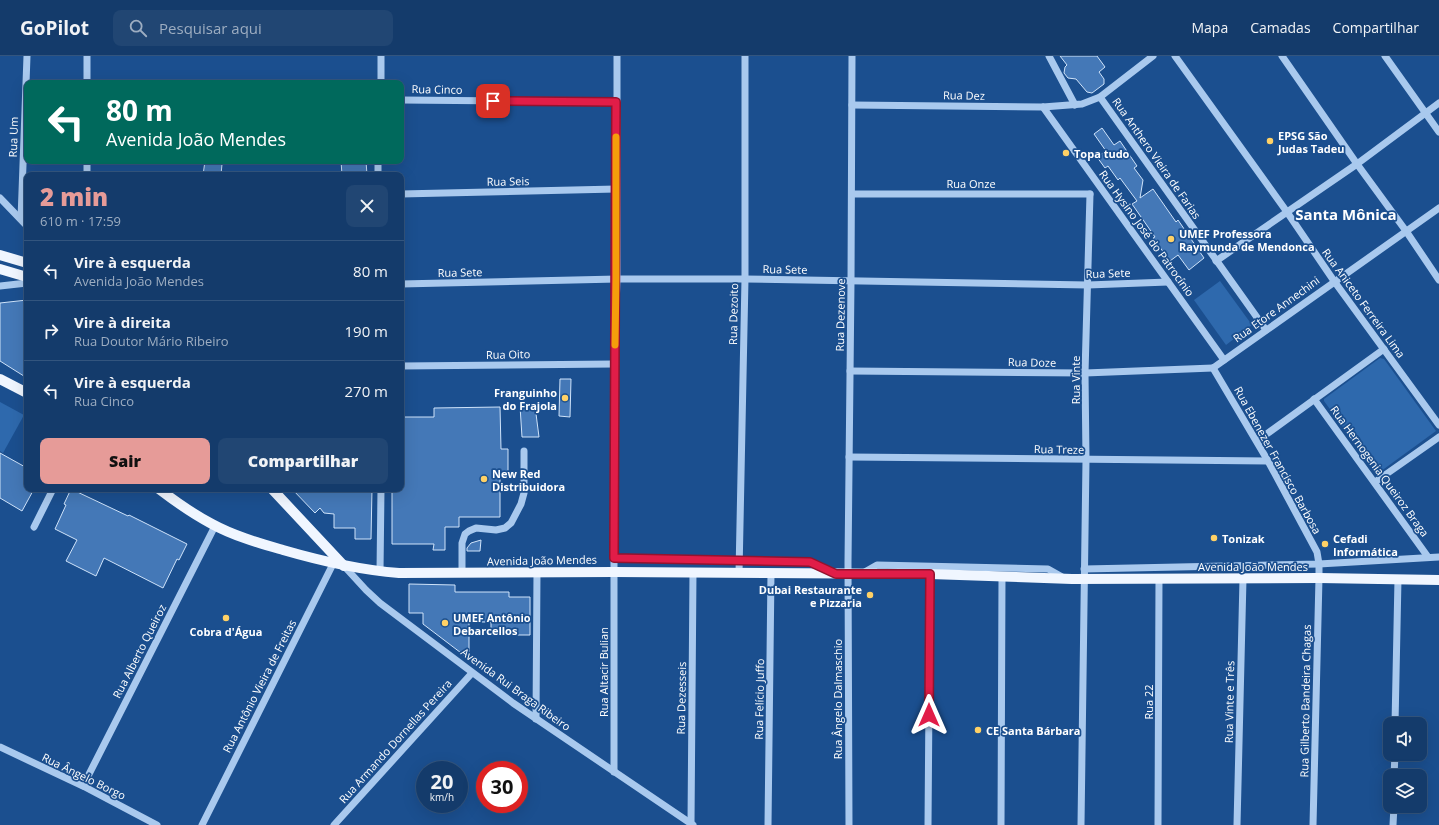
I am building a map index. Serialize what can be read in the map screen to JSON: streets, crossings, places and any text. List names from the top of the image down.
{
  "streets": {
    "main road": ["Avenida João Mendes"],
    "street": [
      "Rua Cinco",
      "Rua Dez",
      "Rua Um",
      "Rua Anthero Vieira de Farias",
      "Rua Seis",
      "Rua Onze",
      "Rua Hysino José do Patrocínio",
      "Rua Sete",
      "Rua Aniceto Ferreira Lima",
      "Rua Etore Annechini",
      "Rua Dezoito",
      "Rua Dezenove",
      "Rua Oito",
      "Rua Doze",
      "Rua Vinte",
      "Rua Treze",
      "Rua Ebenezer Francisco Barbosa",
      "Rua Hernogenia Queiroz Braga",
      "Rua Alberto Queiroz",
      "Rua Altacir Bulian",
      "Rua Antônio Vieira de Freitas",
      "Avenida Rui Braga Ribeiro",
      "Rua Dezesseis",
      "Rua Felício Juffo",
      "Rua Ângelo Dalmaschio",
      "Rua Gilberto Bandeira Chagas",
      "Rua 22",
      "Rua Vinte e Três",
      "Rua Armando Dornellas Pereira",
      "Rua Ângelo Borgo"
    ]
  },
  "crossings": [
    ["Rua Cinco", "Rua Altacir Bulian"],
    ["Rua Dez", "Rua Anthero Vieira de Farias"],
    ["Rua Dez", "Rua Hysino José do Patrocínio"],
    ["Rua Dez", "Rua Dezenove"],
    ["Rua Anthero Vieira de Farias", "Rua Etore Annechini"],
    ["Rua Seis", "Rua Altacir Bulian"],
    ["Rua Onze", "Rua Dezenove"],
    ["Rua Onze", "Rua Vinte"],
    ["Rua Hysino José do Patrocínio", "Rua Sete"],
    ["Rua Hysino José do Patrocínio", "Rua Etore Annechini"],
    ["Rua Sete", "Rua Dezoito"],
    ["Rua Sete", "Rua Dezenove"],
    ["Rua Sete", "Rua Vinte"],
    ["Rua Sete", "Rua Altacir Bulian"],
    ["Rua Aniceto Ferreira Lima", "Rua Etore Annechini"],
    ["Rua Dezoito", "Avenida João Mendes"],
    ["Rua Dezenove", "Rua Doze"],
    ["Rua Dezenove", "Rua Treze"],
    ["Rua Dezenove", "Avenida João Mendes"],
    ["Rua Dezenove", "Rua Ângelo Dalmaschio"],
    ["Rua Oito", "Rua Altacir Bulian"],
    ["Rua Doze", "Rua Vinte"],
    ["Rua Doze", "Rua Ebenezer Francisco Barbosa"],
    ["Rua Vinte", "Rua Treze"],
    ["Rua Vinte", "Avenida João Mendes"],
    ["Rua Treze", "Rua Ebenezer Francisco Barbosa"],
    ["Rua Ebenezer Francisco Barbosa", "Avenida João Mendes"],
    ["Rua Hernogenia Queiroz Braga", "Avenida João Mendes"],
    ["Avenida João Mendes", "Rua Altacir Bulian"],
    ["Avenida João Mendes", "Avenida Rui Braga Ribeiro"],
    ["Avenida João Mendes", "Rua Dezesseis"],
    ["Avenida João Mendes", "Rua Felício Juffo"],
    ["Avenida João Mendes", "Rua Ângelo Dalmaschio"],
    ["Avenida João Mendes", "Rua Gilberto Bandeira Chagas"],
    ["Avenida João Mendes", "Rua 22"],
    ["Avenida João Mendes", "Rua Vinte e Três"],
    ["Rua Alberto Queiroz", "Rua Ângelo Borgo"],
    ["Rua Altacir Bulian", "Avenida Rui Braga Ribeiro"],
    ["Avenida Rui Braga Ribeiro", "Rua Dezesseis"],
    ["Avenida Rui Braga Ribeiro", "Rua Armando Dornellas Pereira"]
  ],
  "districts": ["Santa Mônica"],
  "places": [
    "EPSG São Judas Tadeu",
    "Topa tudo",
    "UMEF Professora Raymunda de Mendonca",
    "Franguinho do Frajola",
    "New Red Distribuidora",
    "Tonizak",
    "Cefadi Informática",
    "Dubai Restaurante e Pizzaria",
    "Cobra d'Água",
    "UMEF Antônio Debarcellos",
    "CE Santa Bárbara"
  ],
  "page": {
    "header": "GoPilot",
    "search": "Pesquisar aqui",
    "nav": ["Mapa", "Camadas", "Compartilhar"],
    "turn": ["80 m", "Avenida João Mendes"],
    "heading": ["2 min", "610 m · 17:59"],
    "list": [
      {
        "name": "Vire à esquerda",
        "note": "Avenida João Mendes",
        "value": "80 m"
      },
      {
        "name": "Vire à direita",
        "note": "Rua Doutor Mário Ribeiro",
        "value": "190 m"
      },
      {
        "name": "Vire à esquerda",
        "note": "Rua Cinco",
        "value": "270 m"
      }
    ],
    "buttons": ["Sair", "Compartilhar"],
    "speed": "20 km/h",
    "limit": "30"
  }
}
